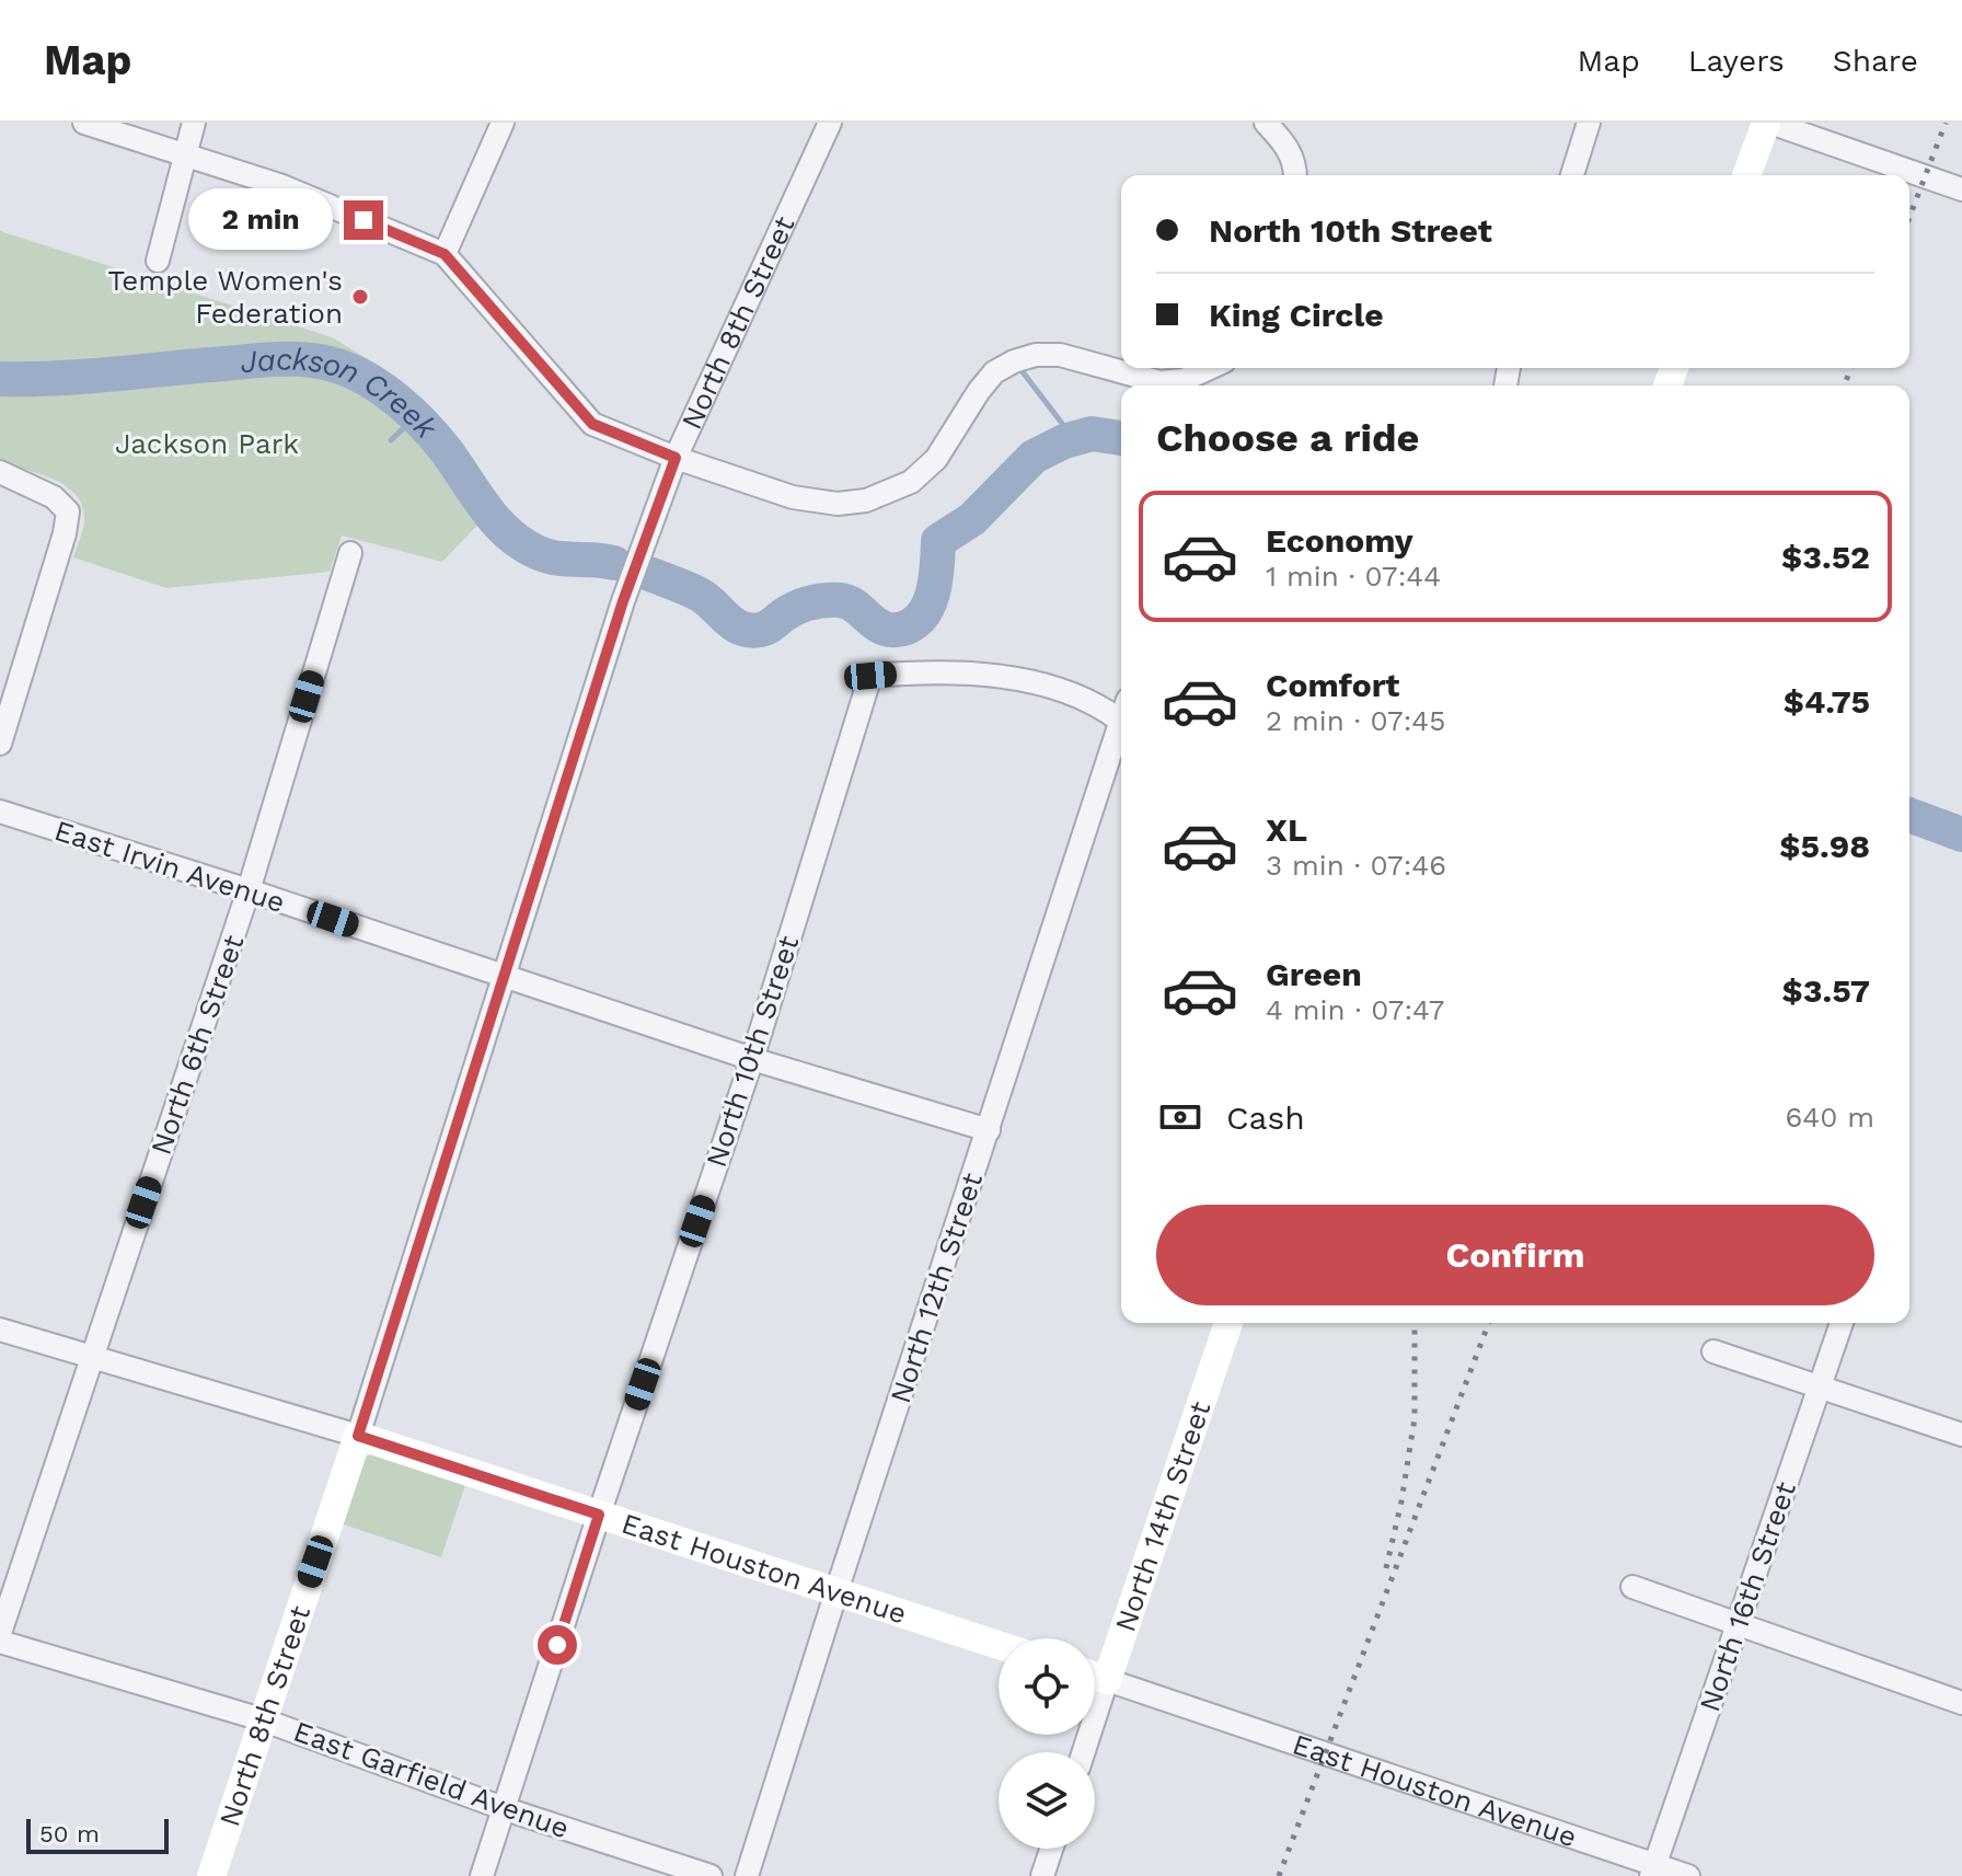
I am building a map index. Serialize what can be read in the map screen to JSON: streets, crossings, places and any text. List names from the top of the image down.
{
  "streets": {
    "street": [
      "North 8th Street",
      "East Irvin Avenue",
      "North 6th Street",
      "North 10th Street",
      "North 12th Street",
      "North 14th Street",
      "East Houston Avenue",
      "North 16th Street",
      "East Garfield Avenue"
    ]
  },
  "crossings": [
    ["North 8th Street", "East Irvin Avenue"],
    ["North 8th Street", "East Houston Avenue"],
    ["North 8th Street", "East Garfield Avenue"],
    ["East Irvin Avenue", "North 6th Street"],
    ["East Irvin Avenue", "North 10th Street"],
    ["East Irvin Avenue", "North 12th Street"],
    ["North 6th Street", "East Houston Avenue"],
    ["North 10th Street", "East Houston Avenue"],
    ["North 10th Street", "East Garfield Avenue"],
    ["North 12th Street", "East Houston Avenue"],
    ["East Houston Avenue", "North 16th Street"]
  ],
  "water": ["Jackson Creek"],
  "parks": ["Jackson Park"],
  "places": ["Temple Women's Federation"],
  "scale_bar": "50 m",
  "page": {
    "header": "Map",
    "nav": ["Map", "Layers", "Share"],
    "banner": ["North 10th Street", "King Circle"],
    "bubble": "2 min",
    "heading": "Choose a ride",
    "list": [
      {
        "name": "Economy",
        "note": "1 min · 07:44",
        "value": "$3.52"
      },
      {
        "name": "Comfort",
        "note": "2 min · 07:45",
        "value": "$4.75"
      },
      {
        "name": "XL",
        "note": "3 min · 07:46",
        "value": "$5.98"
      },
      {
        "name": "Green",
        "note": "4 min · 07:47",
        "value": "$3.57"
      }
    ],
    "pay": ["Cash", "640 m"],
    "buttons": "Confirm",
    "scale": "50 m"
  }
}
